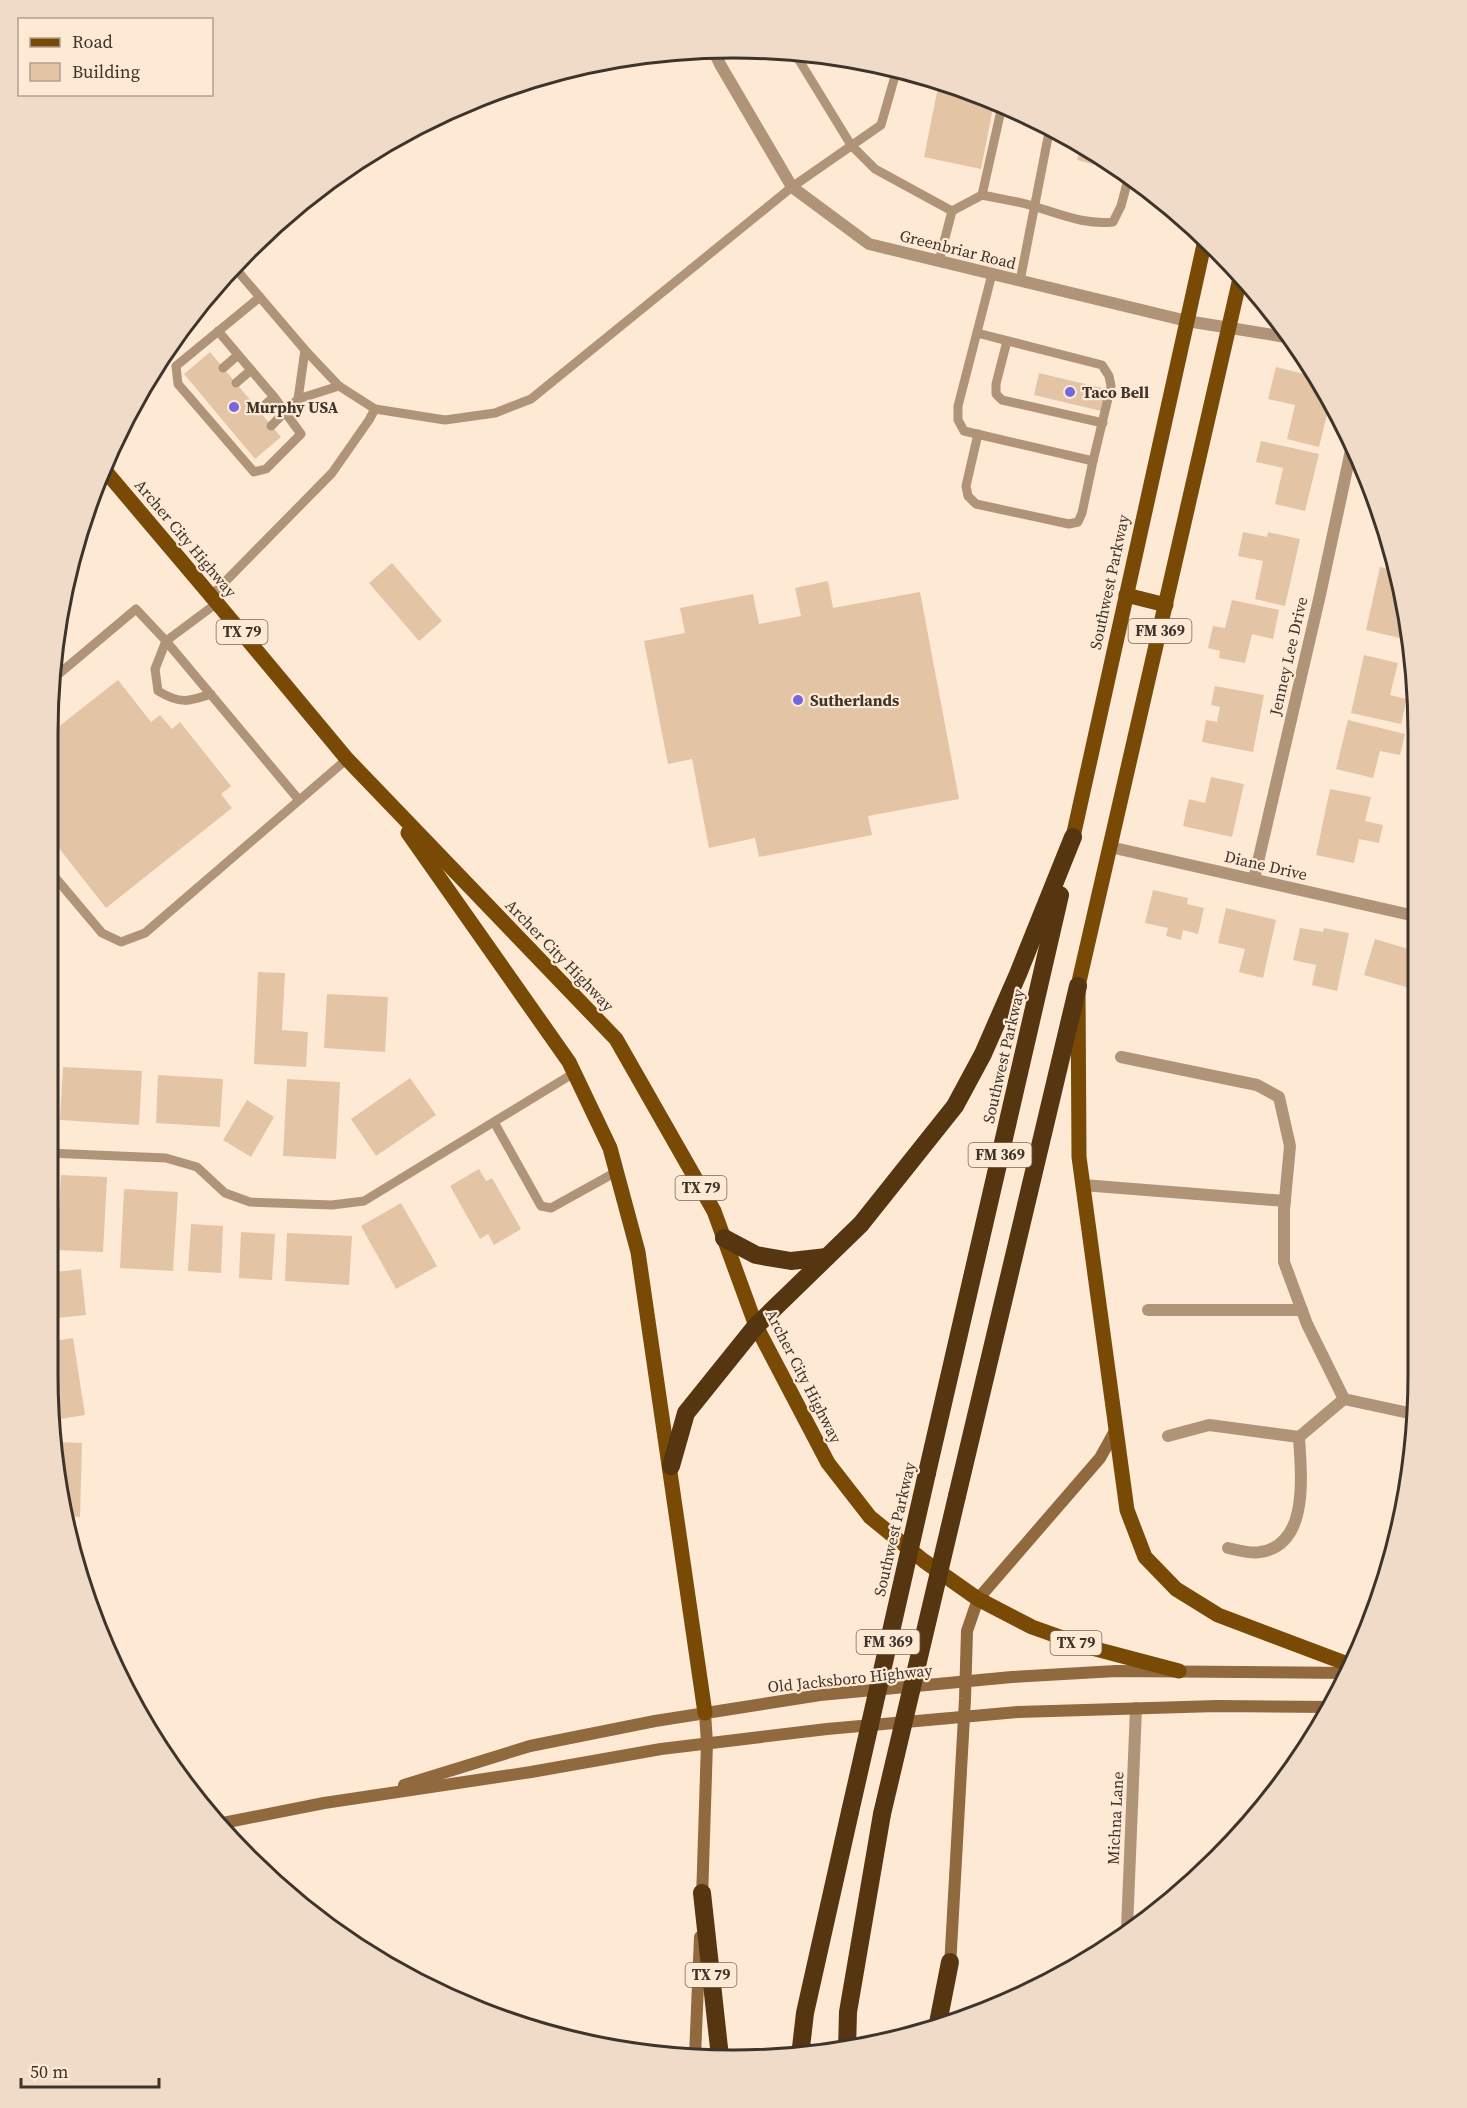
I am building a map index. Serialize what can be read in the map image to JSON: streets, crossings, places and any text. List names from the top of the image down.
{
  "streets": {
    "highway": ["Southwest Parkway", "FM 369", "TX 79"],
    "main road": ["Archer City Highway", "Old Jacksboro Highway"],
    "street": [
      "Greenbriar Road",
      "Jenney Lee Drive",
      "Diane Drive",
      "Michna Lane"
    ]
  },
  "crossings": [
    ["Greenbriar Road", "Southwest Parkway"],
    ["Greenbriar Road", "FM 369"],
    ["Archer City Highway", "TX 79"],
    ["Archer City Highway", "Old Jacksboro Highway"],
    ["FM 369", "Diane Drive"],
    ["TX 79", "Old Jacksboro Highway"],
    ["Jenney Lee Drive", "Diane Drive"],
    ["Old Jacksboro Highway", "Michna Lane"]
  ],
  "places": ["Taco Bell", "Murphy USA", "Sutherlands"],
  "legend": ["Road", "Building"],
  "scale_bar": "50 m"
}
